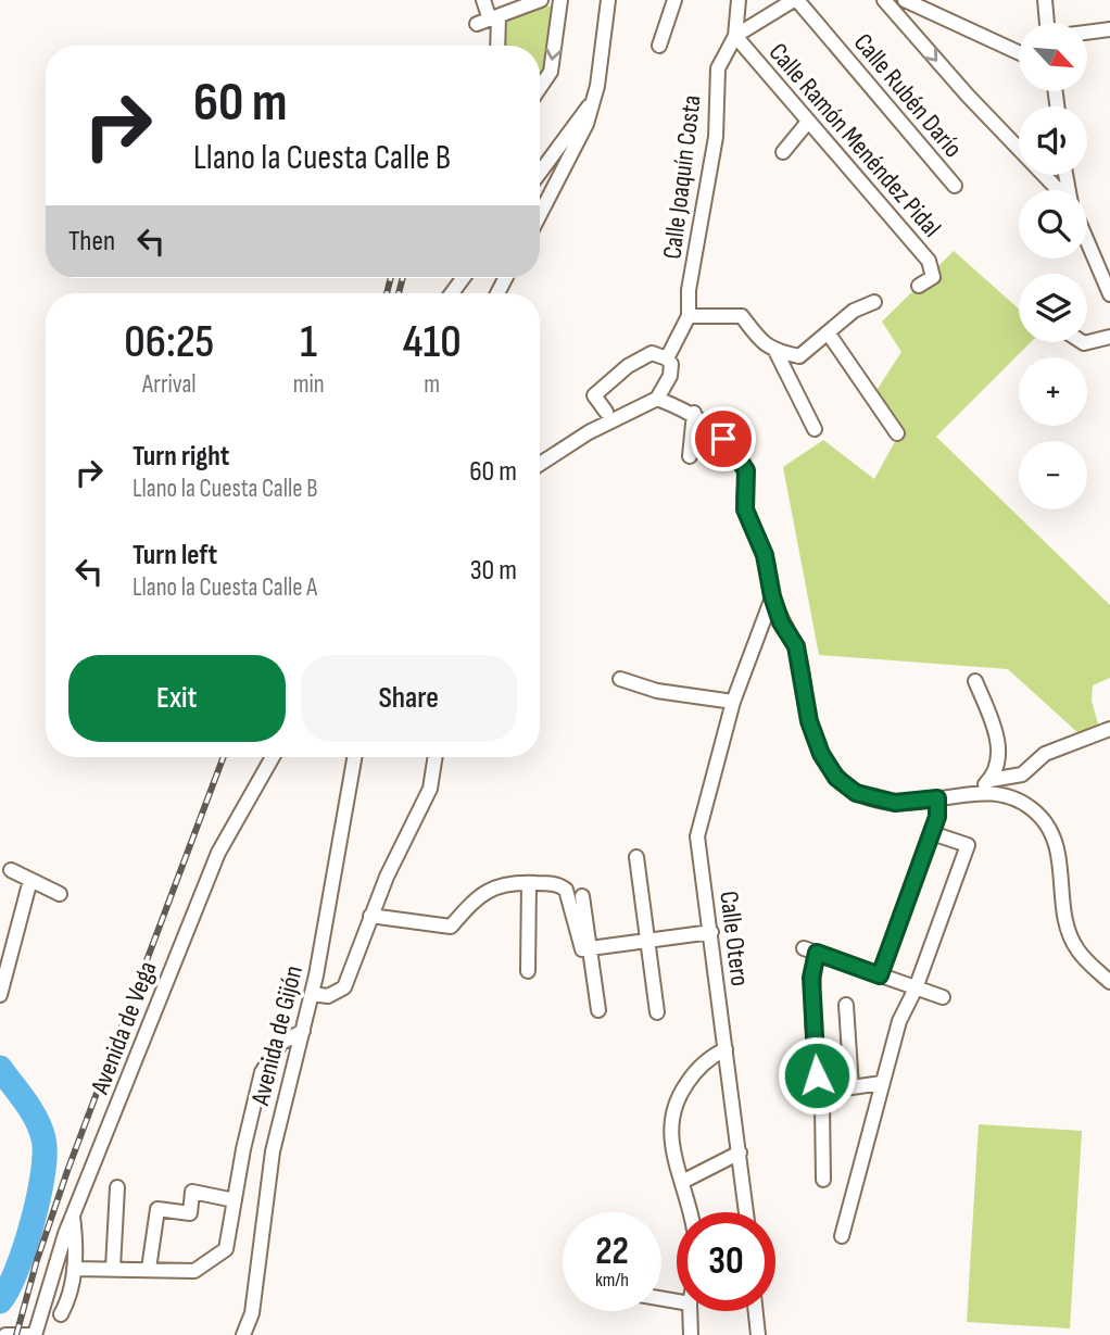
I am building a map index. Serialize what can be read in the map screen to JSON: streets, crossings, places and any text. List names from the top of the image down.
{
  "streets": {
    "street": [
      "Calle Rubén Darío",
      "Calle Ramón Menéndez Pidal",
      "Calle Joaquín Costa",
      "Calle Otero",
      "Avenida de Vega",
      "Avenida de Gijón"
    ]
  },
  "crossings": [
    ["Calle Ramón Menéndez Pidal", "Calle Joaquín Costa"]
  ],
  "north": "bottom right",
  "page": {
    "map_buttons": ["+", "−"],
    "turn": ["60 m", "Llano la Cuesta Calle B"],
    "then": "Then",
    "eta": [
      "06:25",
      "Arrival",
      "1",
      "min",
      "410",
      "m"
    ],
    "list": [
      {
        "name": "Turn right",
        "note": "Llano la Cuesta Calle B",
        "value": "60 m"
      },
      {
        "name": "Turn left",
        "note": "Llano la Cuesta Calle A",
        "value": "30 m"
      }
    ],
    "buttons": ["Exit", "Share"],
    "speed": "22 km/h",
    "limit": "30"
  }
}
